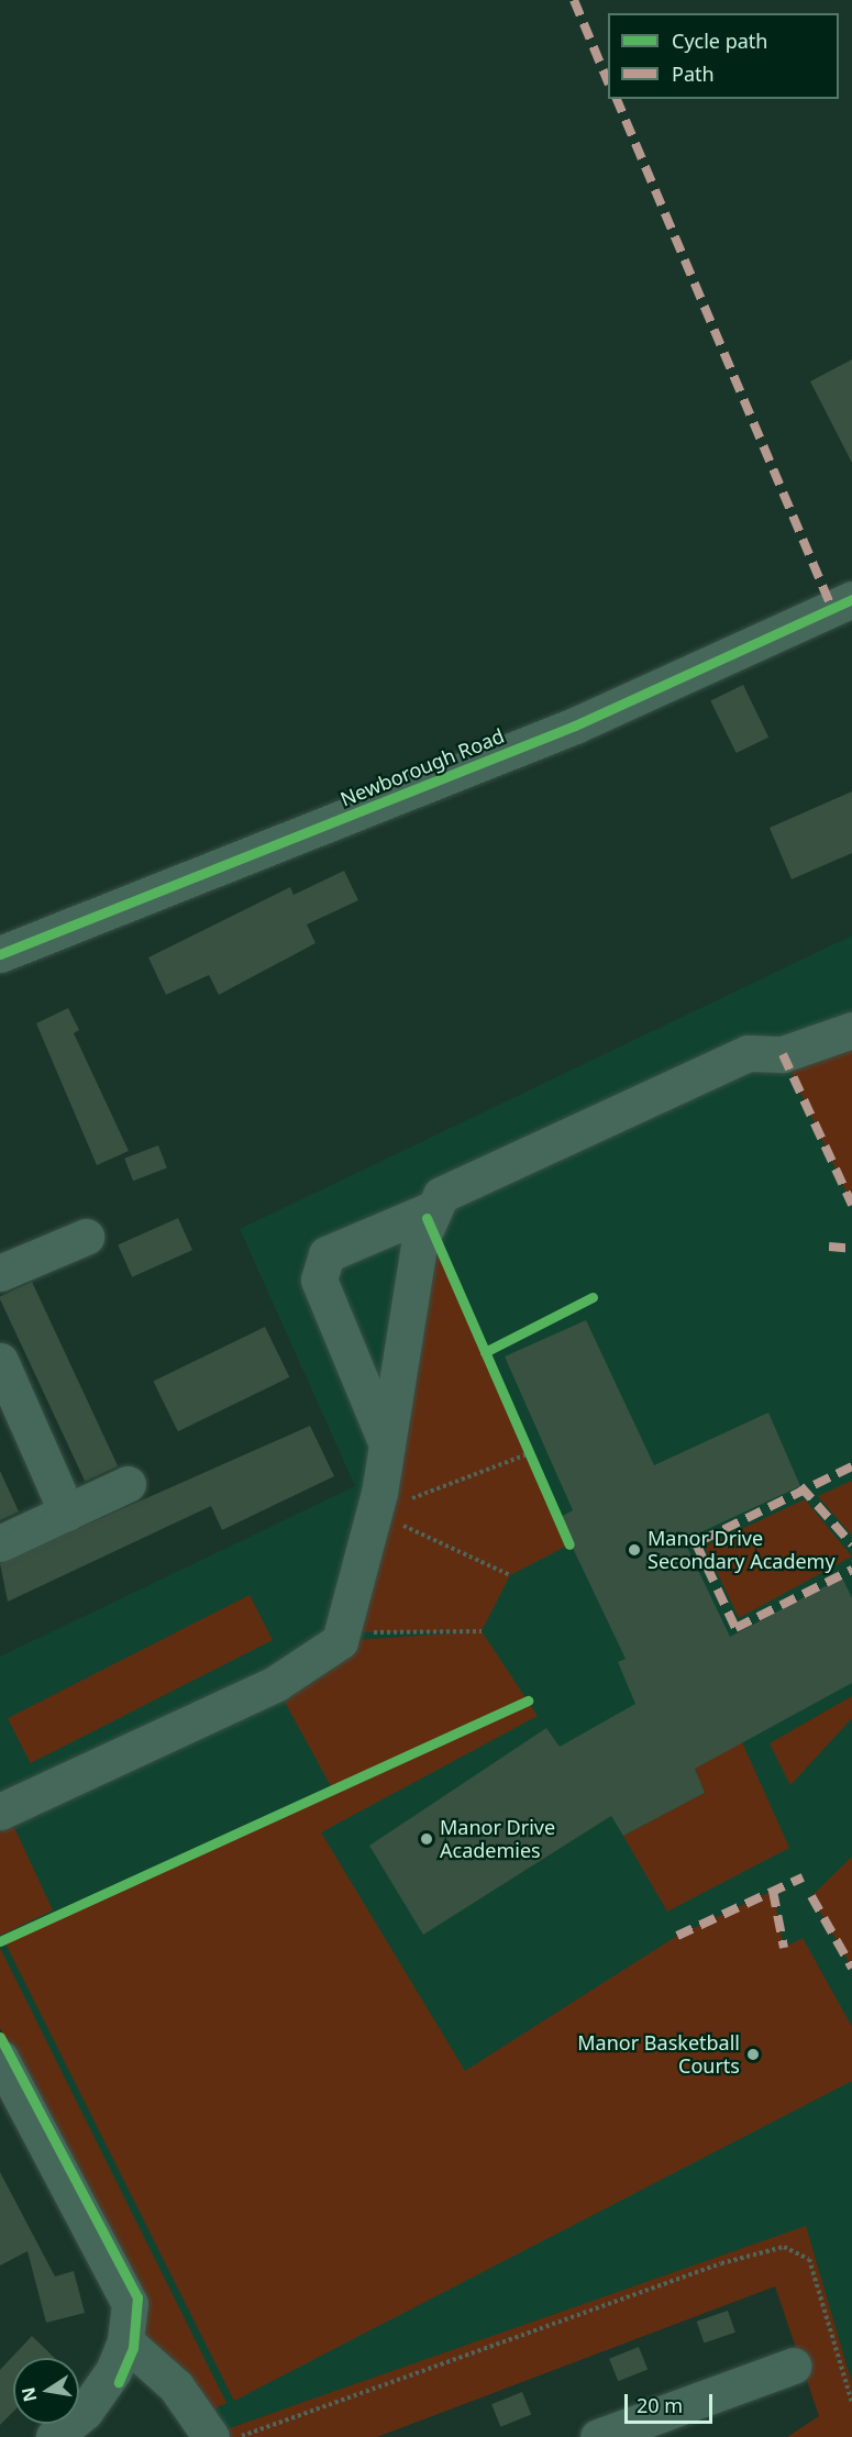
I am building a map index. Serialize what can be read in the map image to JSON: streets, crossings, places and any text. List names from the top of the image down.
{
  "streets": {
    "street": ["Newborough Road"]
  },
  "places": ["Manor Drive Secondary Academy", "Manor Drive Academies", "Manor Basketball Courts"],
  "legend": ["Cycle path", "Path"],
  "scale_bar": "20 m",
  "north": "left"
}
